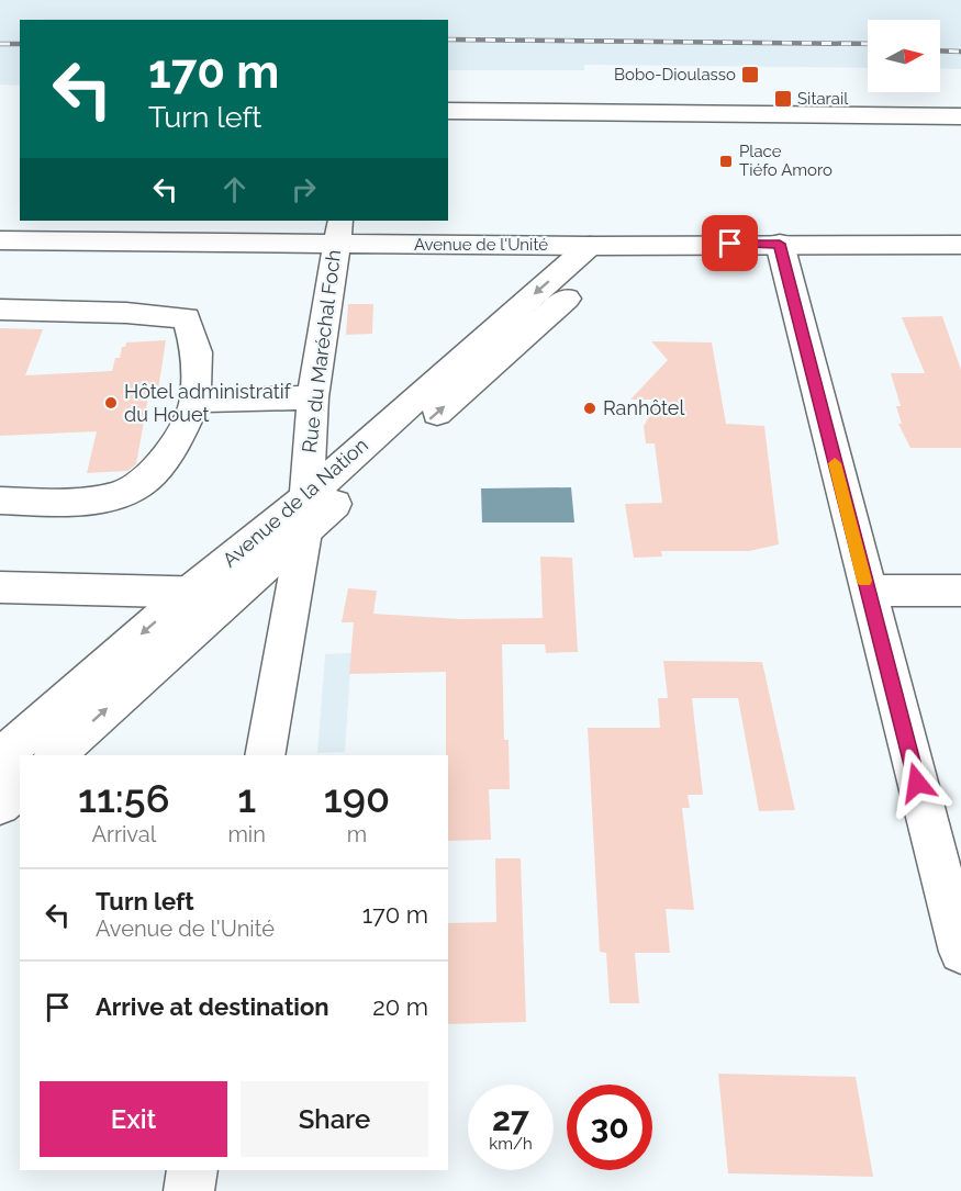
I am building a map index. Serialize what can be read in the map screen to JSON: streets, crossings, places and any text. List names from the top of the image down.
{
  "streets": {
    "street": ["Avenue de l'Unité", "Rue du Maréchal Foch", "Avenue de la Nation"]
  },
  "crossings": [
    ["Avenue de l'Unité", "Rue du Maréchal Foch"],
    ["Avenue de l'Unité", "Avenue de la Nation"],
    ["Rue du Maréchal Foch", "Avenue de la Nation"]
  ],
  "places": {
    "transit": ["Bobo-Dioulasso", "Sitarail", "Place Tiéfo Amoro"],
    "other": ["Hôtel administratif du Houet", "Ranhôtel"]
  },
  "north": "right",
  "page": {
    "turn": ["170 m", "Turn left"],
    "eta": [
      "11:56",
      "Arrival",
      "1",
      "min",
      "190",
      "m"
    ],
    "list": [
      {
        "name": "Turn left",
        "note": "Avenue de l'Unité",
        "value": "170 m"
      },
      {
        "name": "Arrive at destination",
        "value": "20 m"
      }
    ],
    "buttons": ["Exit", "Share"],
    "speed": "27 km/h",
    "limit": "30"
  }
}
